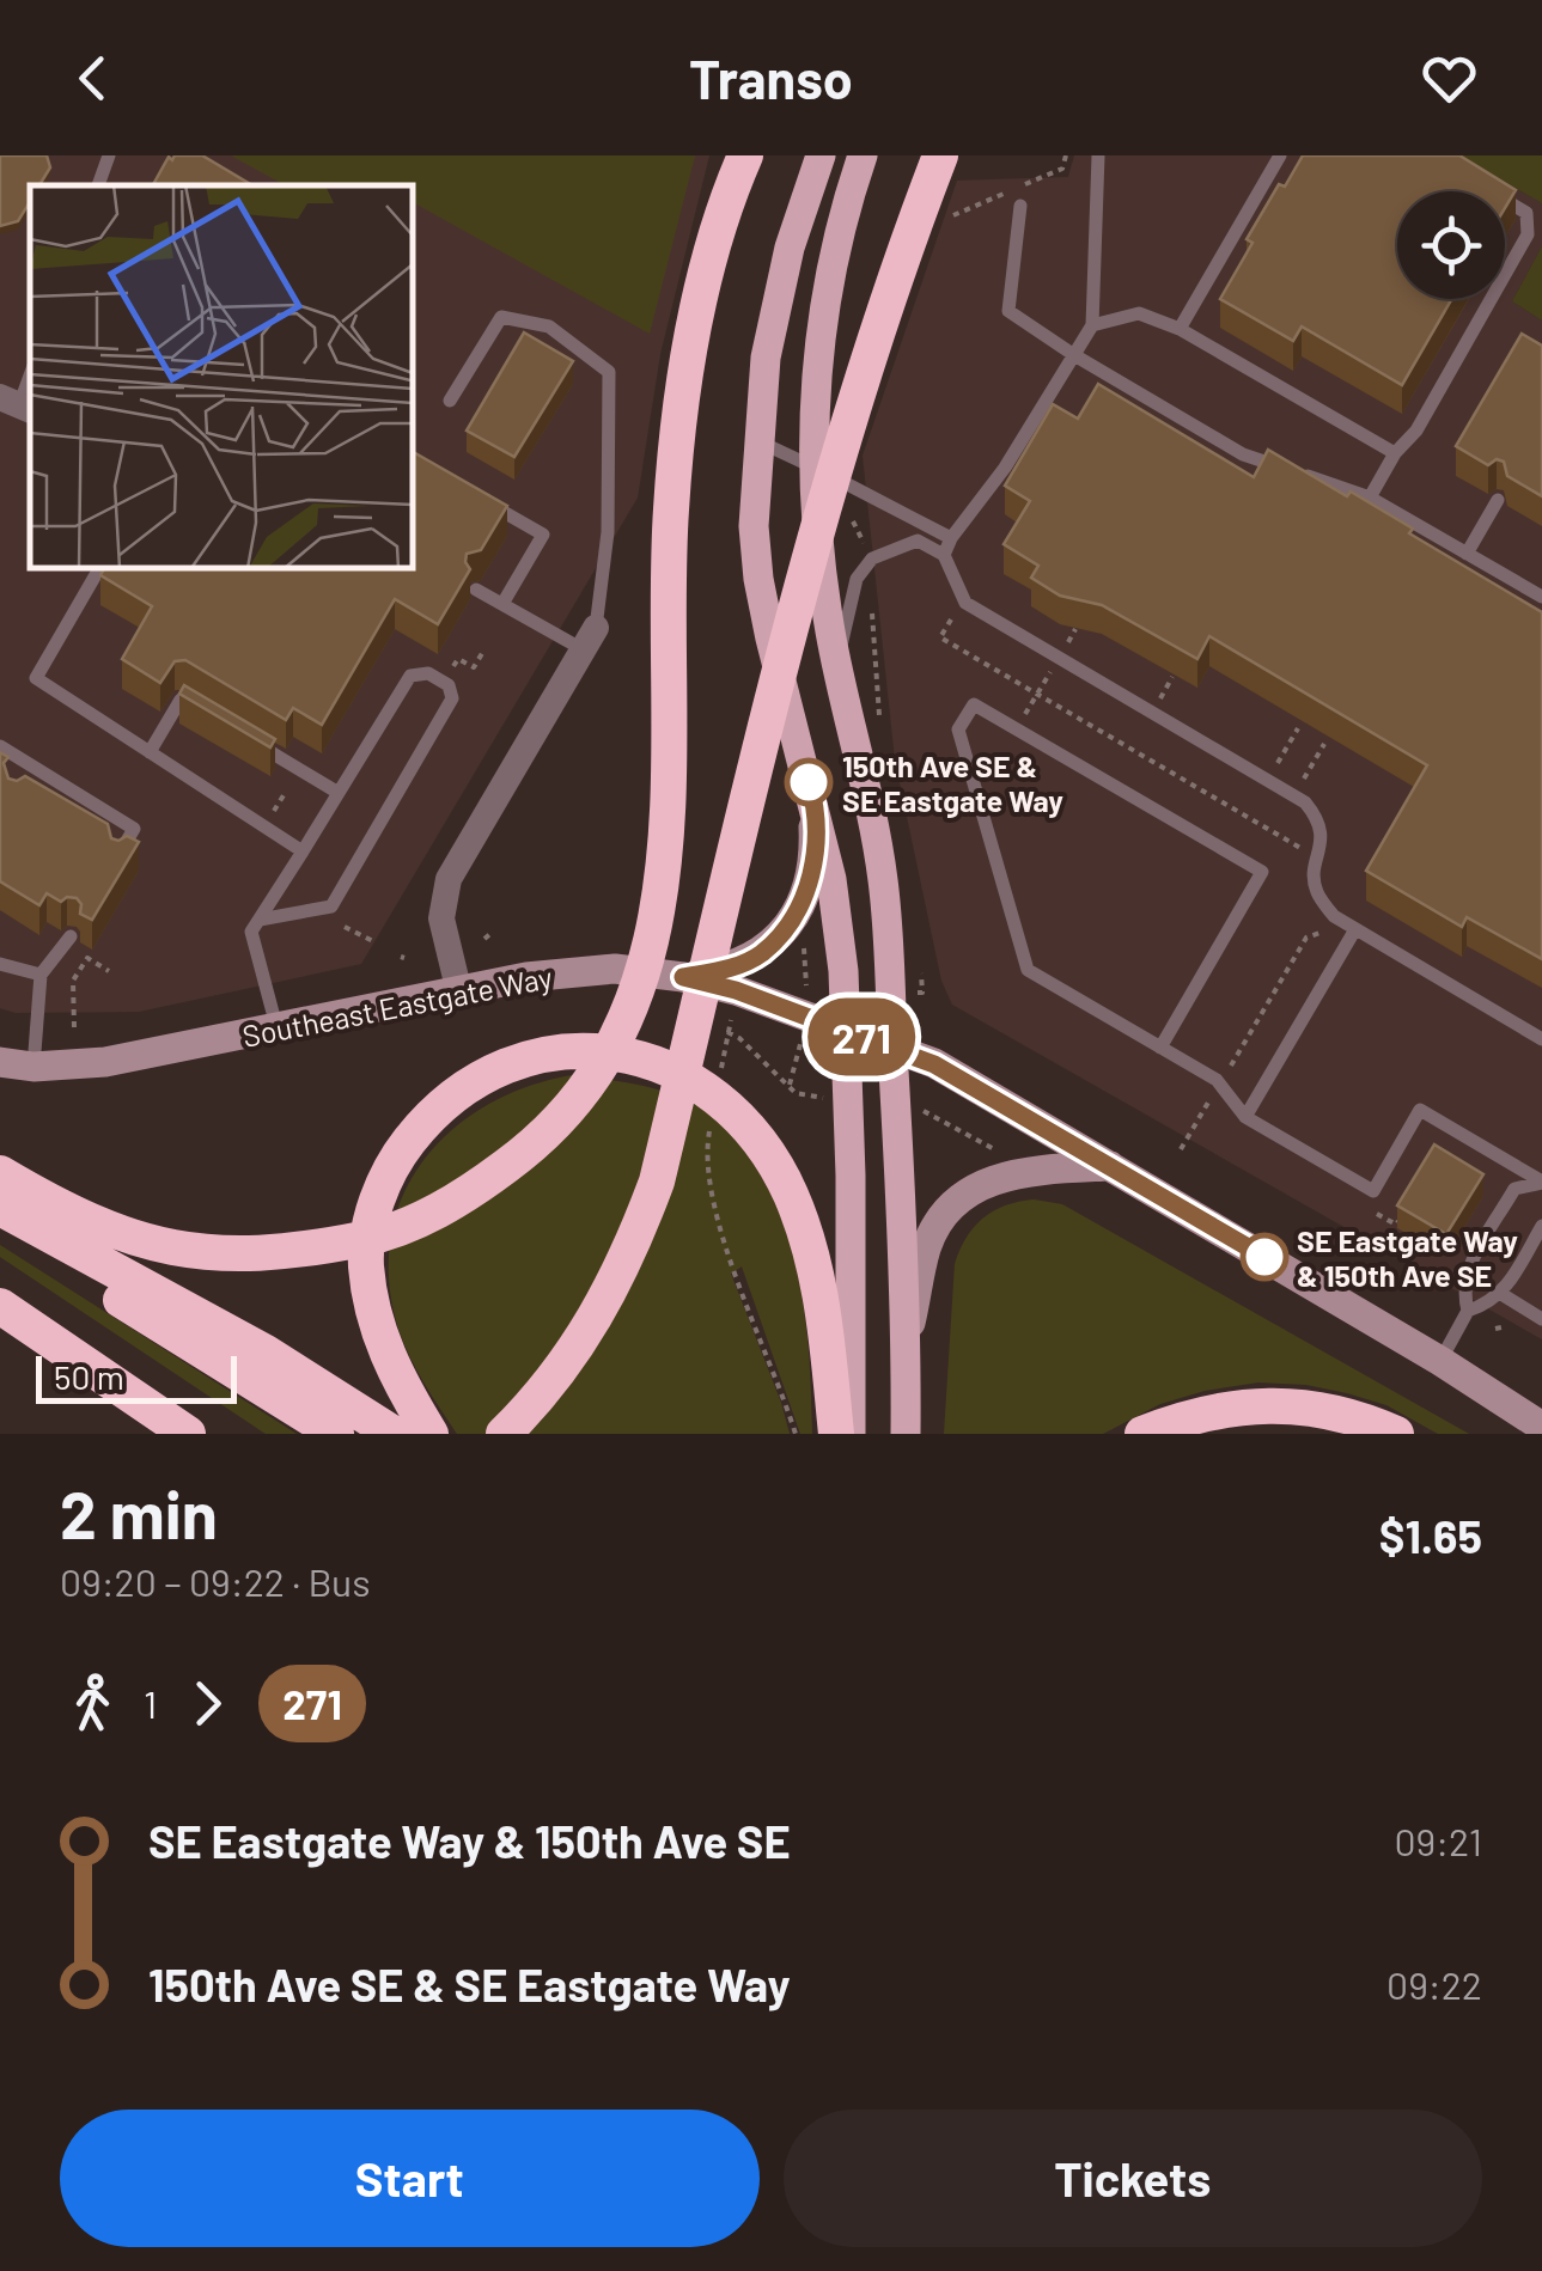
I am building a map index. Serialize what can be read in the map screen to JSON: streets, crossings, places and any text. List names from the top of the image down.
{
  "streets": {
    "main road": ["Southeast Eastgate Way"]
  },
  "places": ["150th Ave SE & SE Eastgate Way", "SE Eastgate Way & 150th Ave SE"],
  "lines": ["bus line 271"],
  "scale_bar": "50 m",
  "page": {
    "header": "Transo",
    "on_map": "271",
    "scale": "50 m",
    "heading": ["2 min", "09:20 – 09:22 · Bus", "$1.65"],
    "legs": ["1", "271"],
    "list": [
      {
        "name": "SE Eastgate Way & 150th Ave SE",
        "value": "09:21"
      },
      {
        "name": "150th Ave SE & SE Eastgate Way",
        "value": "09:22"
      }
    ],
    "buttons": ["Start", "Tickets"]
  }
}
